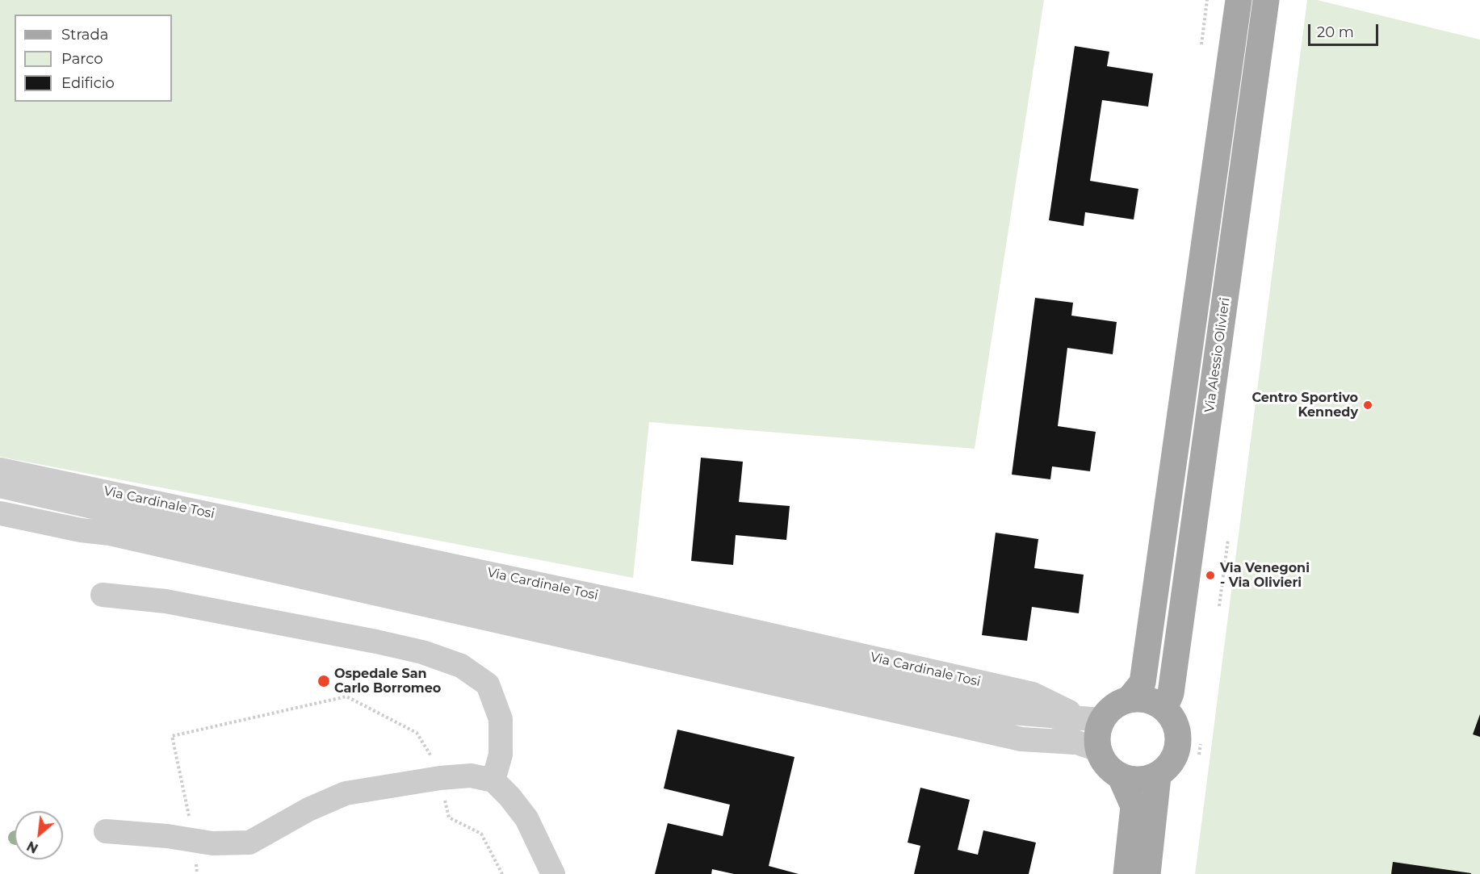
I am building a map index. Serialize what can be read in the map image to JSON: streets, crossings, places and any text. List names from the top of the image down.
{
  "streets": {
    "main road": ["Via Alessio Olivieri"],
    "street": ["Via Cardinale Tosi"]
  },
  "crossings": [
    ["Via Alessio Olivieri", "Via Cardinale Tosi"]
  ],
  "places": ["Centro Sportivo Kennedy", "Via Venegoni - Via Olivieri", "Ospedale San Carlo Borromeo"],
  "legend": ["Strada", "Parco", "Edificio"],
  "scale_bar": "20 m",
  "north": "bottom left"
}
